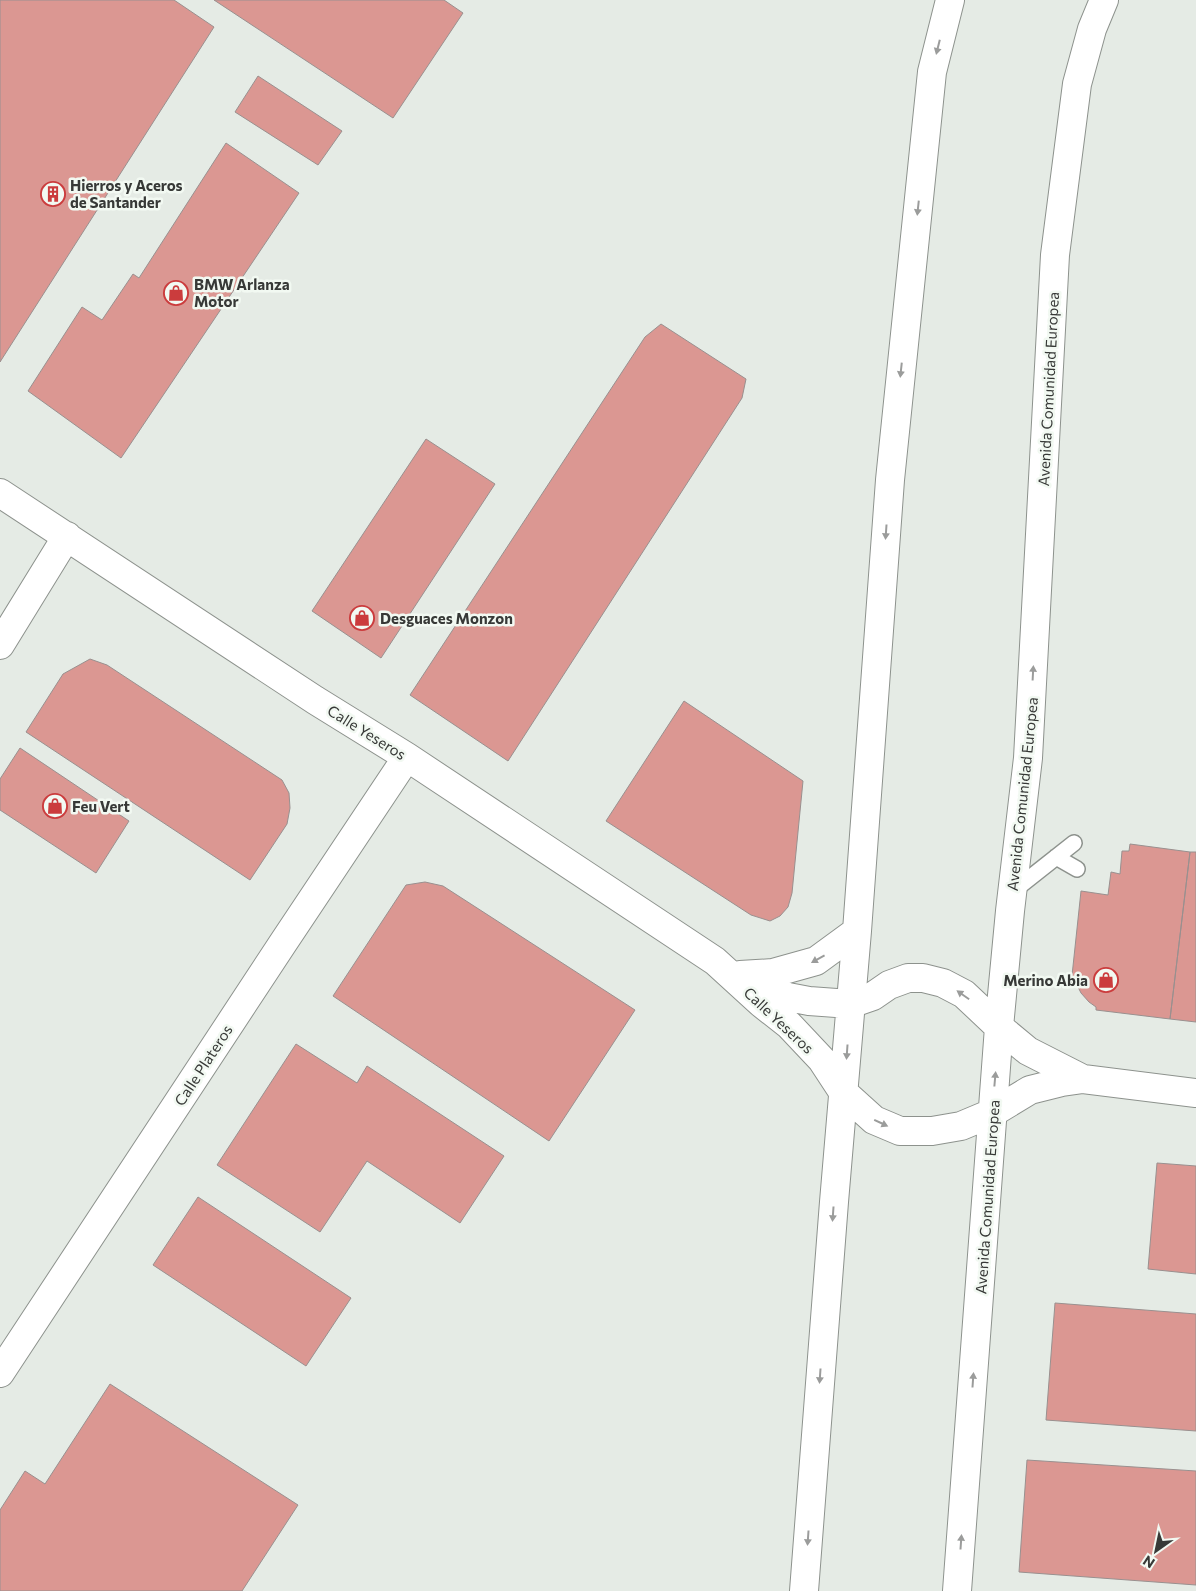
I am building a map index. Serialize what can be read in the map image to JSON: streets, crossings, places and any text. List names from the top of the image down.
{
  "streets": {
    "street": ["Avenida Comunidad Europea", "Calle Yeseros", "Calle Plateros"]
  },
  "crossings": [
    ["Avenida Comunidad Europea", "Calle Yeseros"],
    ["Calle Yeseros", "Calle Plateros"]
  ],
  "places": {
    "building": ["Hierros y Aceros de Santander"],
    "shop": [
      "BMW Arlanza Motor",
      "Desguaces Monzon",
      "Feu Vert",
      "Merino Abia"
    ]
  },
  "north": "bottom left"
}
